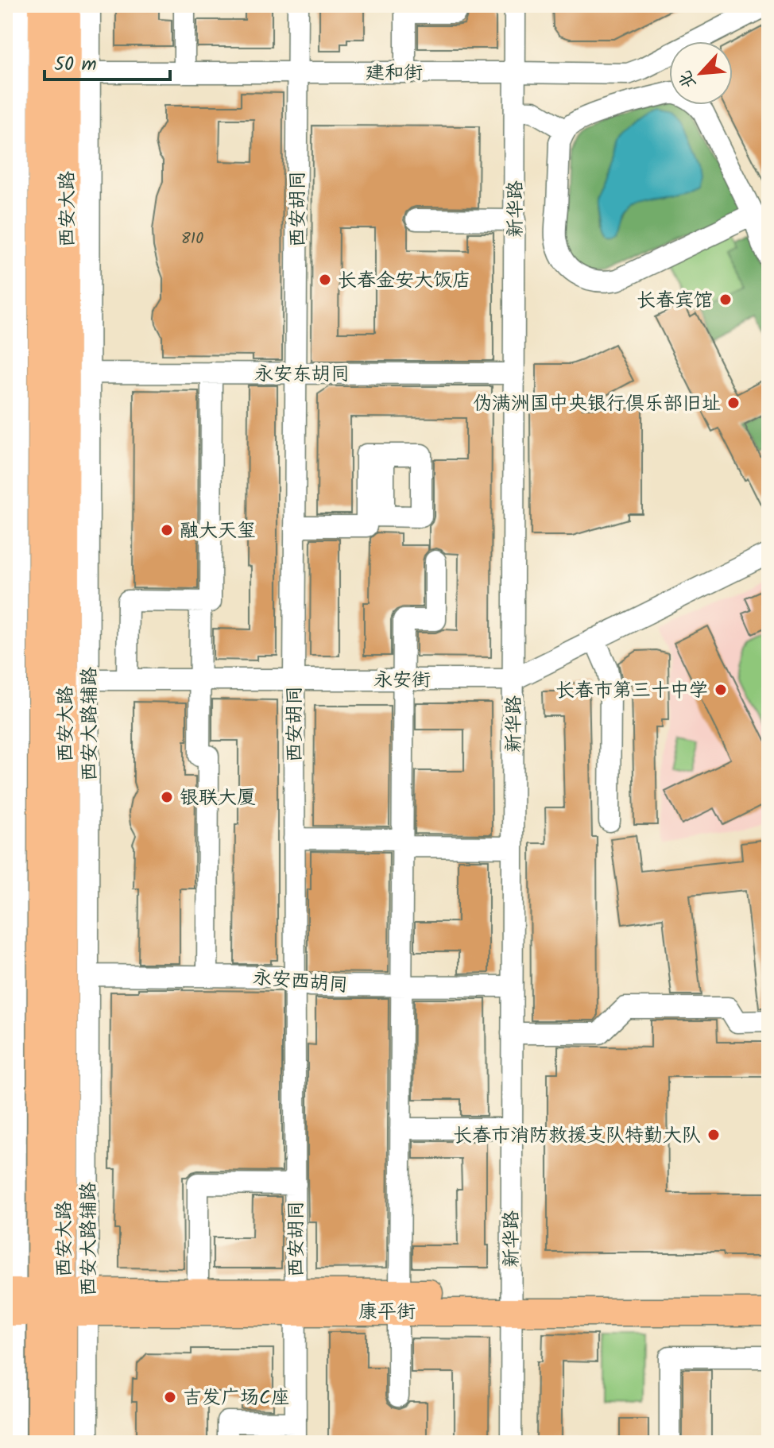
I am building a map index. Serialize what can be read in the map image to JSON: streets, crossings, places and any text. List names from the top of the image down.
{
  "streets": {
    "main road": ["西安大路", "康平街"],
    "street": [
      "建和街",
      "西安胡同",
      "新华路",
      "永安东胡同",
      "永安街",
      "西安大路辅路",
      "永安西胡同"
    ]
  },
  "crossings": [
    ["建和街", "西安大路"],
    ["建和街", "西安胡同"],
    ["建和街", "新华路"],
    ["建和街", "西安大路辅路"],
    ["西安大路", "永安街"],
    ["西安大路", "西安大路辅路"],
    ["西安大路", "康平街"],
    ["西安胡同", "永安东胡同"],
    ["西安胡同", "永安街"],
    ["西安胡同", "永安西胡同"],
    ["西安胡同", "康平街"],
    ["新华路", "永安东胡同"],
    ["新华路", "永安街"],
    ["新华路", "永安西胡同"],
    ["新华路", "康平街"],
    ["永安东胡同", "西安大路辅路"],
    ["永安街", "西安大路辅路"],
    ["西安大路辅路", "永安西胡同"],
    ["西安大路辅路", "康平街"]
  ],
  "places": [
    "长春金安大饭店",
    "长春宾馆",
    "伪满洲国中央银行俱乐部旧址",
    "融大天玺",
    "长春市第三十中学",
    "银联大厦",
    "长春市消防救援支队特勤大队",
    "吉发广场C座"
  ],
  "house_numbers": ["810"],
  "scale_bar": "50 m",
  "north": "bottom left"
}
